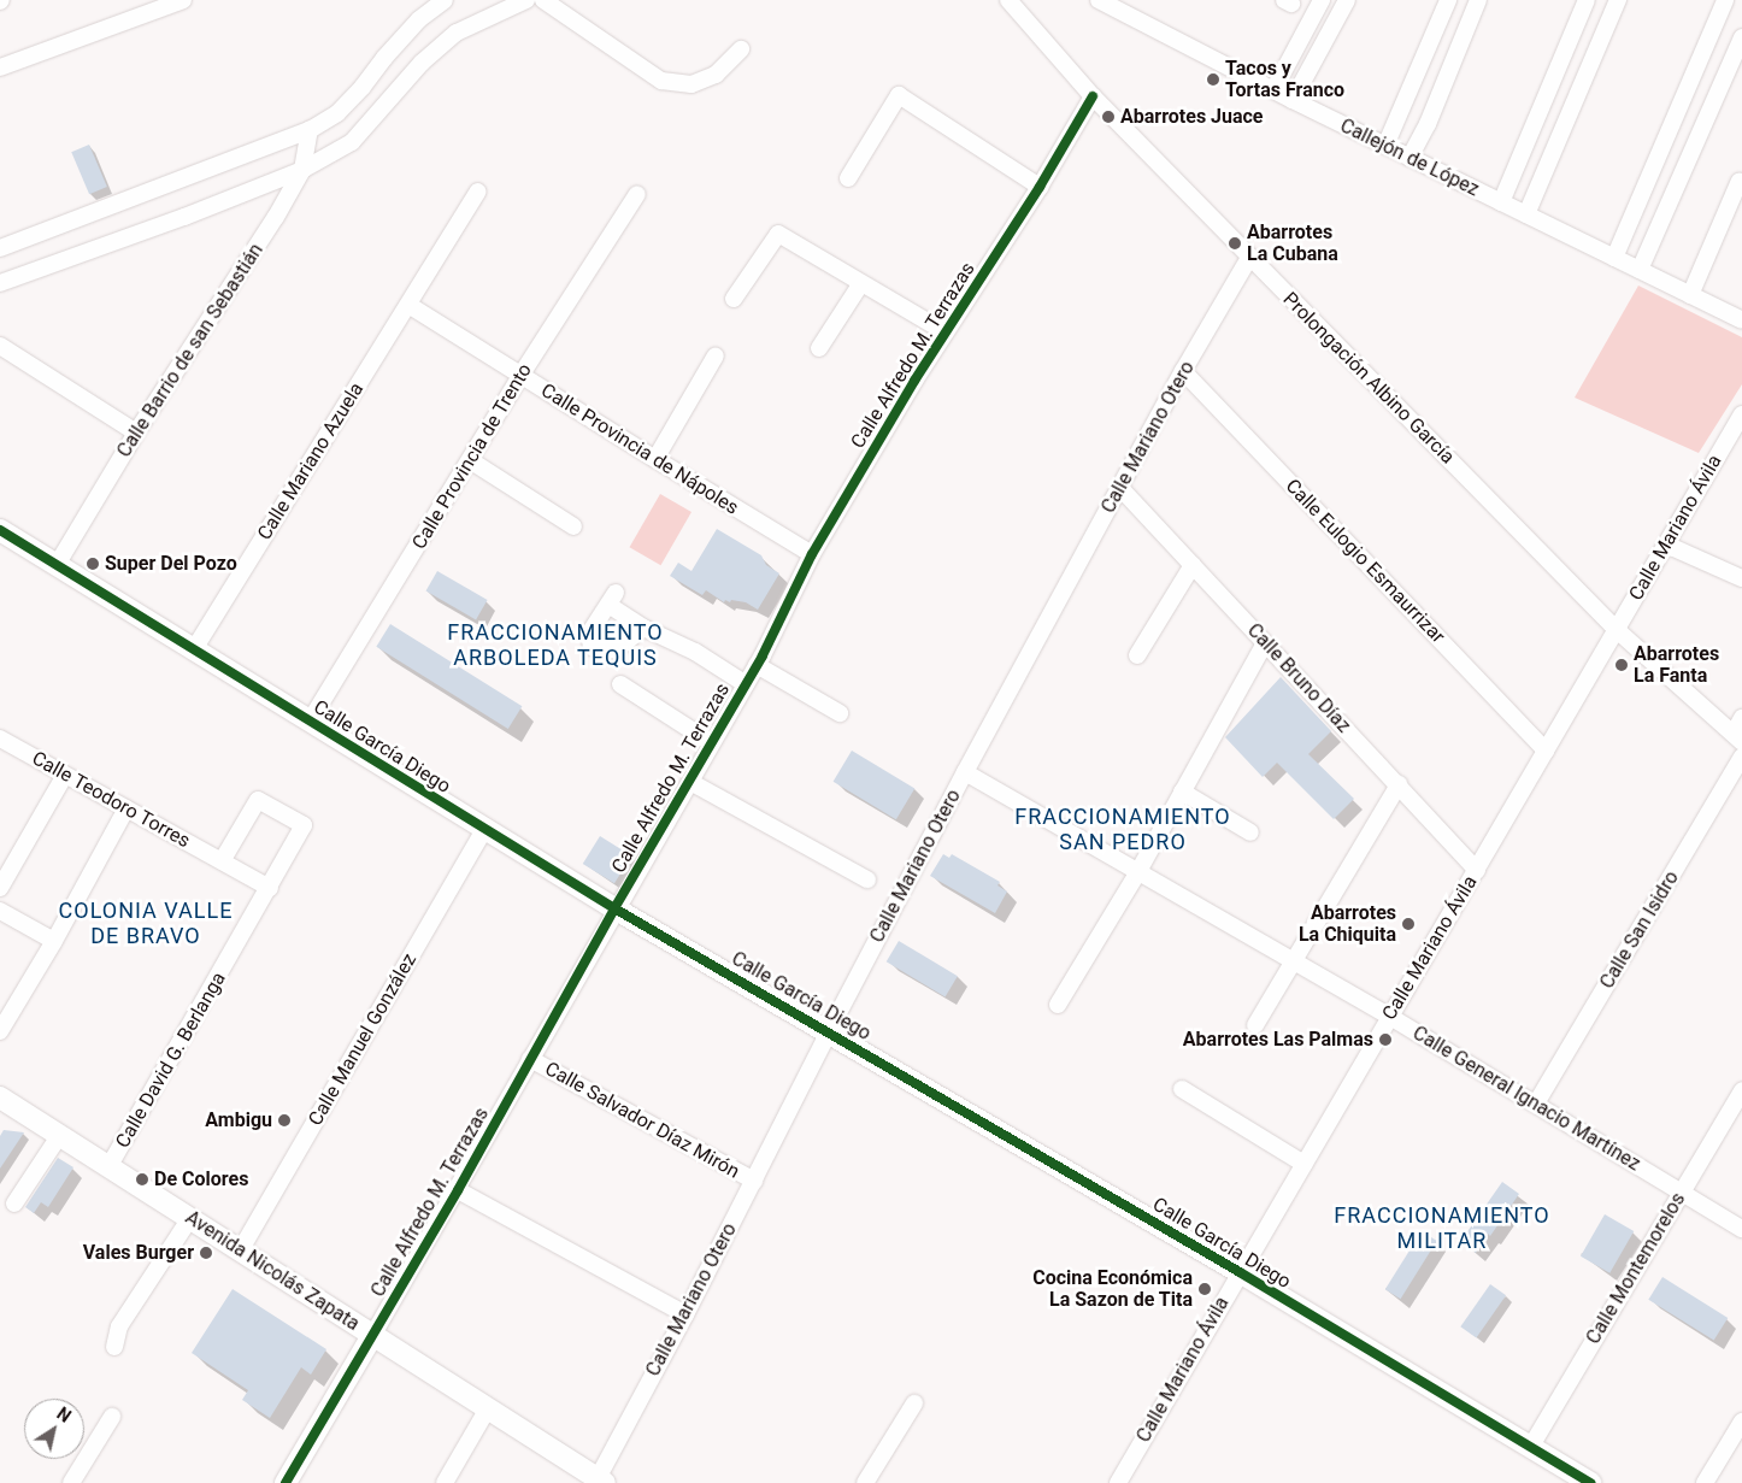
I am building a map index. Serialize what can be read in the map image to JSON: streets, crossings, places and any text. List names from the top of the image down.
{
  "streets": {
    "street": [
      "Callejón de López",
      "Calle Barrio de san Sebastián",
      "Calle Alfredo M. Terrazas",
      "Prolongación Albino García",
      "Calle Mariano Otero",
      "Calle Provincia de Nápoles",
      "Calle Provincia de Trento",
      "Calle Mariano Azuela",
      "Calle Mariano Ávila",
      "Calle Eulogio Esmaurrizar",
      "Calle Bruno Díaz",
      "Calle García Diego",
      "Calle Teodoro Torres",
      "Calle San Isidro",
      "Calle Manuel González",
      "Calle David G. Berlanga",
      "Calle General Ignacio Martínez",
      "Calle Salvador Díaz Mirón",
      "Calle Montemorelos",
      "Avenida Nicolás Zapata"
    ]
  },
  "crossings": [
    ["Calle Barrio de san Sebastián", "Calle García Diego"],
    ["Calle Alfredo M. Terrazas", "Prolongación Albino García"],
    ["Calle Alfredo M. Terrazas", "Calle Provincia de Nápoles"],
    ["Calle Alfredo M. Terrazas", "Calle García Diego"],
    ["Calle Alfredo M. Terrazas", "Calle Salvador Díaz Mirón"],
    ["Calle Alfredo M. Terrazas", "Avenida Nicolás Zapata"],
    ["Prolongación Albino García", "Calle Mariano Otero"],
    ["Prolongación Albino García", "Calle Mariano Ávila"],
    ["Calle Mariano Otero", "Calle Eulogio Esmaurrizar"],
    ["Calle Mariano Otero", "Calle Bruno Díaz"],
    ["Calle Mariano Otero", "Calle García Diego"],
    ["Calle Mariano Otero", "Calle General Ignacio Martínez"],
    ["Calle Mariano Otero", "Calle Salvador Díaz Mirón"],
    ["Calle Mariano Otero", "Avenida Nicolás Zapata"],
    ["Calle Provincia de Nápoles", "Calle Provincia de Trento"],
    ["Calle Provincia de Nápoles", "Calle Mariano Azuela"],
    ["Calle Provincia de Trento", "Calle García Diego"],
    ["Calle Mariano Azuela", "Calle García Diego"],
    ["Calle Mariano Ávila", "Calle Eulogio Esmaurrizar"],
    ["Calle Mariano Ávila", "Calle Bruno Díaz"],
    ["Calle Mariano Ávila", "Calle García Diego"],
    ["Calle Mariano Ávila", "Calle General Ignacio Martínez"],
    ["Calle García Diego", "Calle Manuel González"],
    ["Calle García Diego", "Calle Montemorelos"],
    ["Calle Teodoro Torres", "Calle David G. Berlanga"],
    ["Calle San Isidro", "Calle General Ignacio Martínez"],
    ["Calle Manuel González", "Avenida Nicolás Zapata"],
    ["Calle David G. Berlanga", "Avenida Nicolás Zapata"],
    ["Calle General Ignacio Martínez", "Calle Montemorelos"]
  ],
  "districts": [
    "FRACCIONAMIENTO ARBOLEDA TEQUIS",
    "FRACCIONAMIENTO SAN PEDRO",
    "COLONIA VALLE DE BRAVO",
    "FRACCIONAMIENTO MILITAR"
  ],
  "places": [
    "Tacos y Tortas Franco",
    "Abarrotes Juace",
    "Abarrotes La Cubana",
    "Super Del Pozo",
    "Abarrotes La Fanta",
    "Abarrotes La Chiquita",
    "Abarrotes Las Palmas",
    "Ambigu",
    "De Colores",
    "Vales Burger",
    "Cocina Económica La Sazon de Tita"
  ],
  "north": "top right"
}
